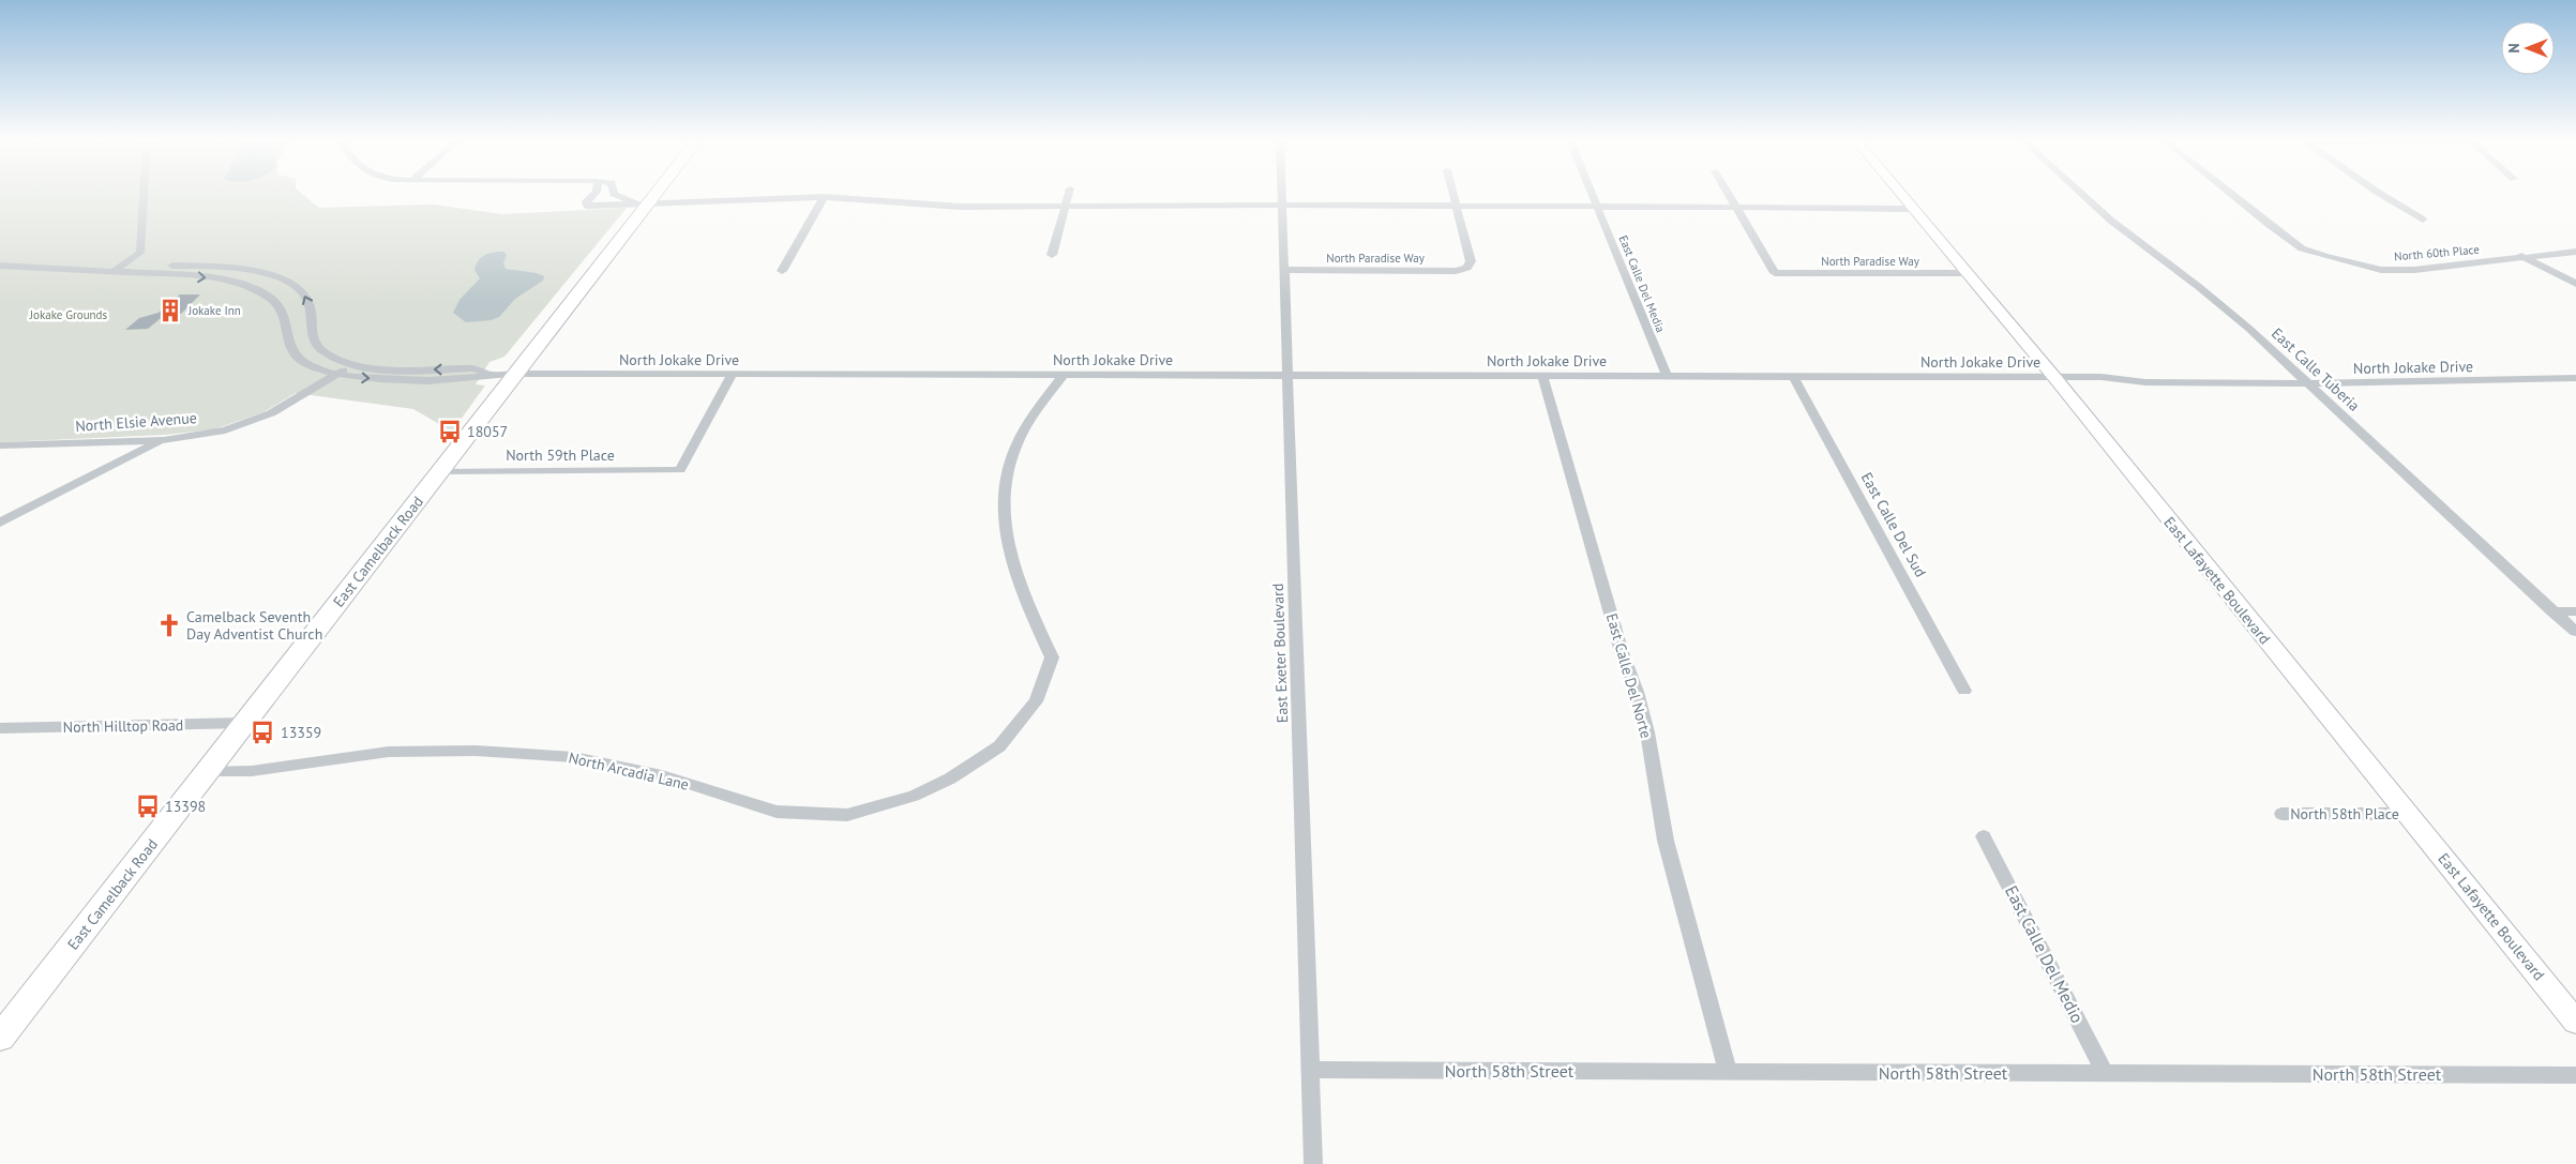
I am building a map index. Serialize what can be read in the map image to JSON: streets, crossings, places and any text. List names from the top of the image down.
{
  "streets": {
    "main road": ["East Camelback Road"],
    "street": [
      "North 60th Place",
      "North Paradise Way",
      "East Calle Del Media",
      "North Jokake Drive",
      "East Calle Tuberia",
      "North Elsie Avenue",
      "North 59th Place",
      "East Calle Del Sud",
      "East Lafayette Boulevard",
      "East Exeter Boulevard",
      "East Calle Del Norte",
      "North Hilltop Road",
      "North Arcadia Lane",
      "North 58th Place",
      "East Calle Del Medio",
      "North 58th Street"
    ]
  },
  "crossings": [
    ["North Paradise Way", "East Lafayette Boulevard"],
    ["North Paradise Way", "East Exeter Boulevard"],
    ["East Calle Del Media", "North Jokake Drive"],
    ["North Jokake Drive", "East Calle Tuberia"],
    ["North Jokake Drive", "North 59th Place"],
    ["North Jokake Drive", "East Calle Del Sud"],
    ["North Jokake Drive", "East Camelback Road"],
    ["North Jokake Drive", "East Lafayette Boulevard"],
    ["North Jokake Drive", "East Exeter Boulevard"],
    ["North Jokake Drive", "East Calle Del Norte"],
    ["North Jokake Drive", "North Arcadia Lane"],
    ["North 59th Place", "East Camelback Road"],
    ["East Camelback Road", "North Hilltop Road"],
    ["East Camelback Road", "North Arcadia Lane"],
    ["East Lafayette Boulevard", "North 58th Place"],
    ["East Exeter Boulevard", "North 58th Street"],
    ["East Calle Del Norte", "North 58th Street"],
    ["East Calle Del Medio", "North 58th Street"]
  ],
  "parks": ["Jokake Grounds"],
  "places": {
    "building": ["Jokake Inn"],
    "bus stop": ["18057", "13359", "13398"],
    "church": ["Camelback Seventh Day Adventist Church"]
  },
  "north": "left"
}
